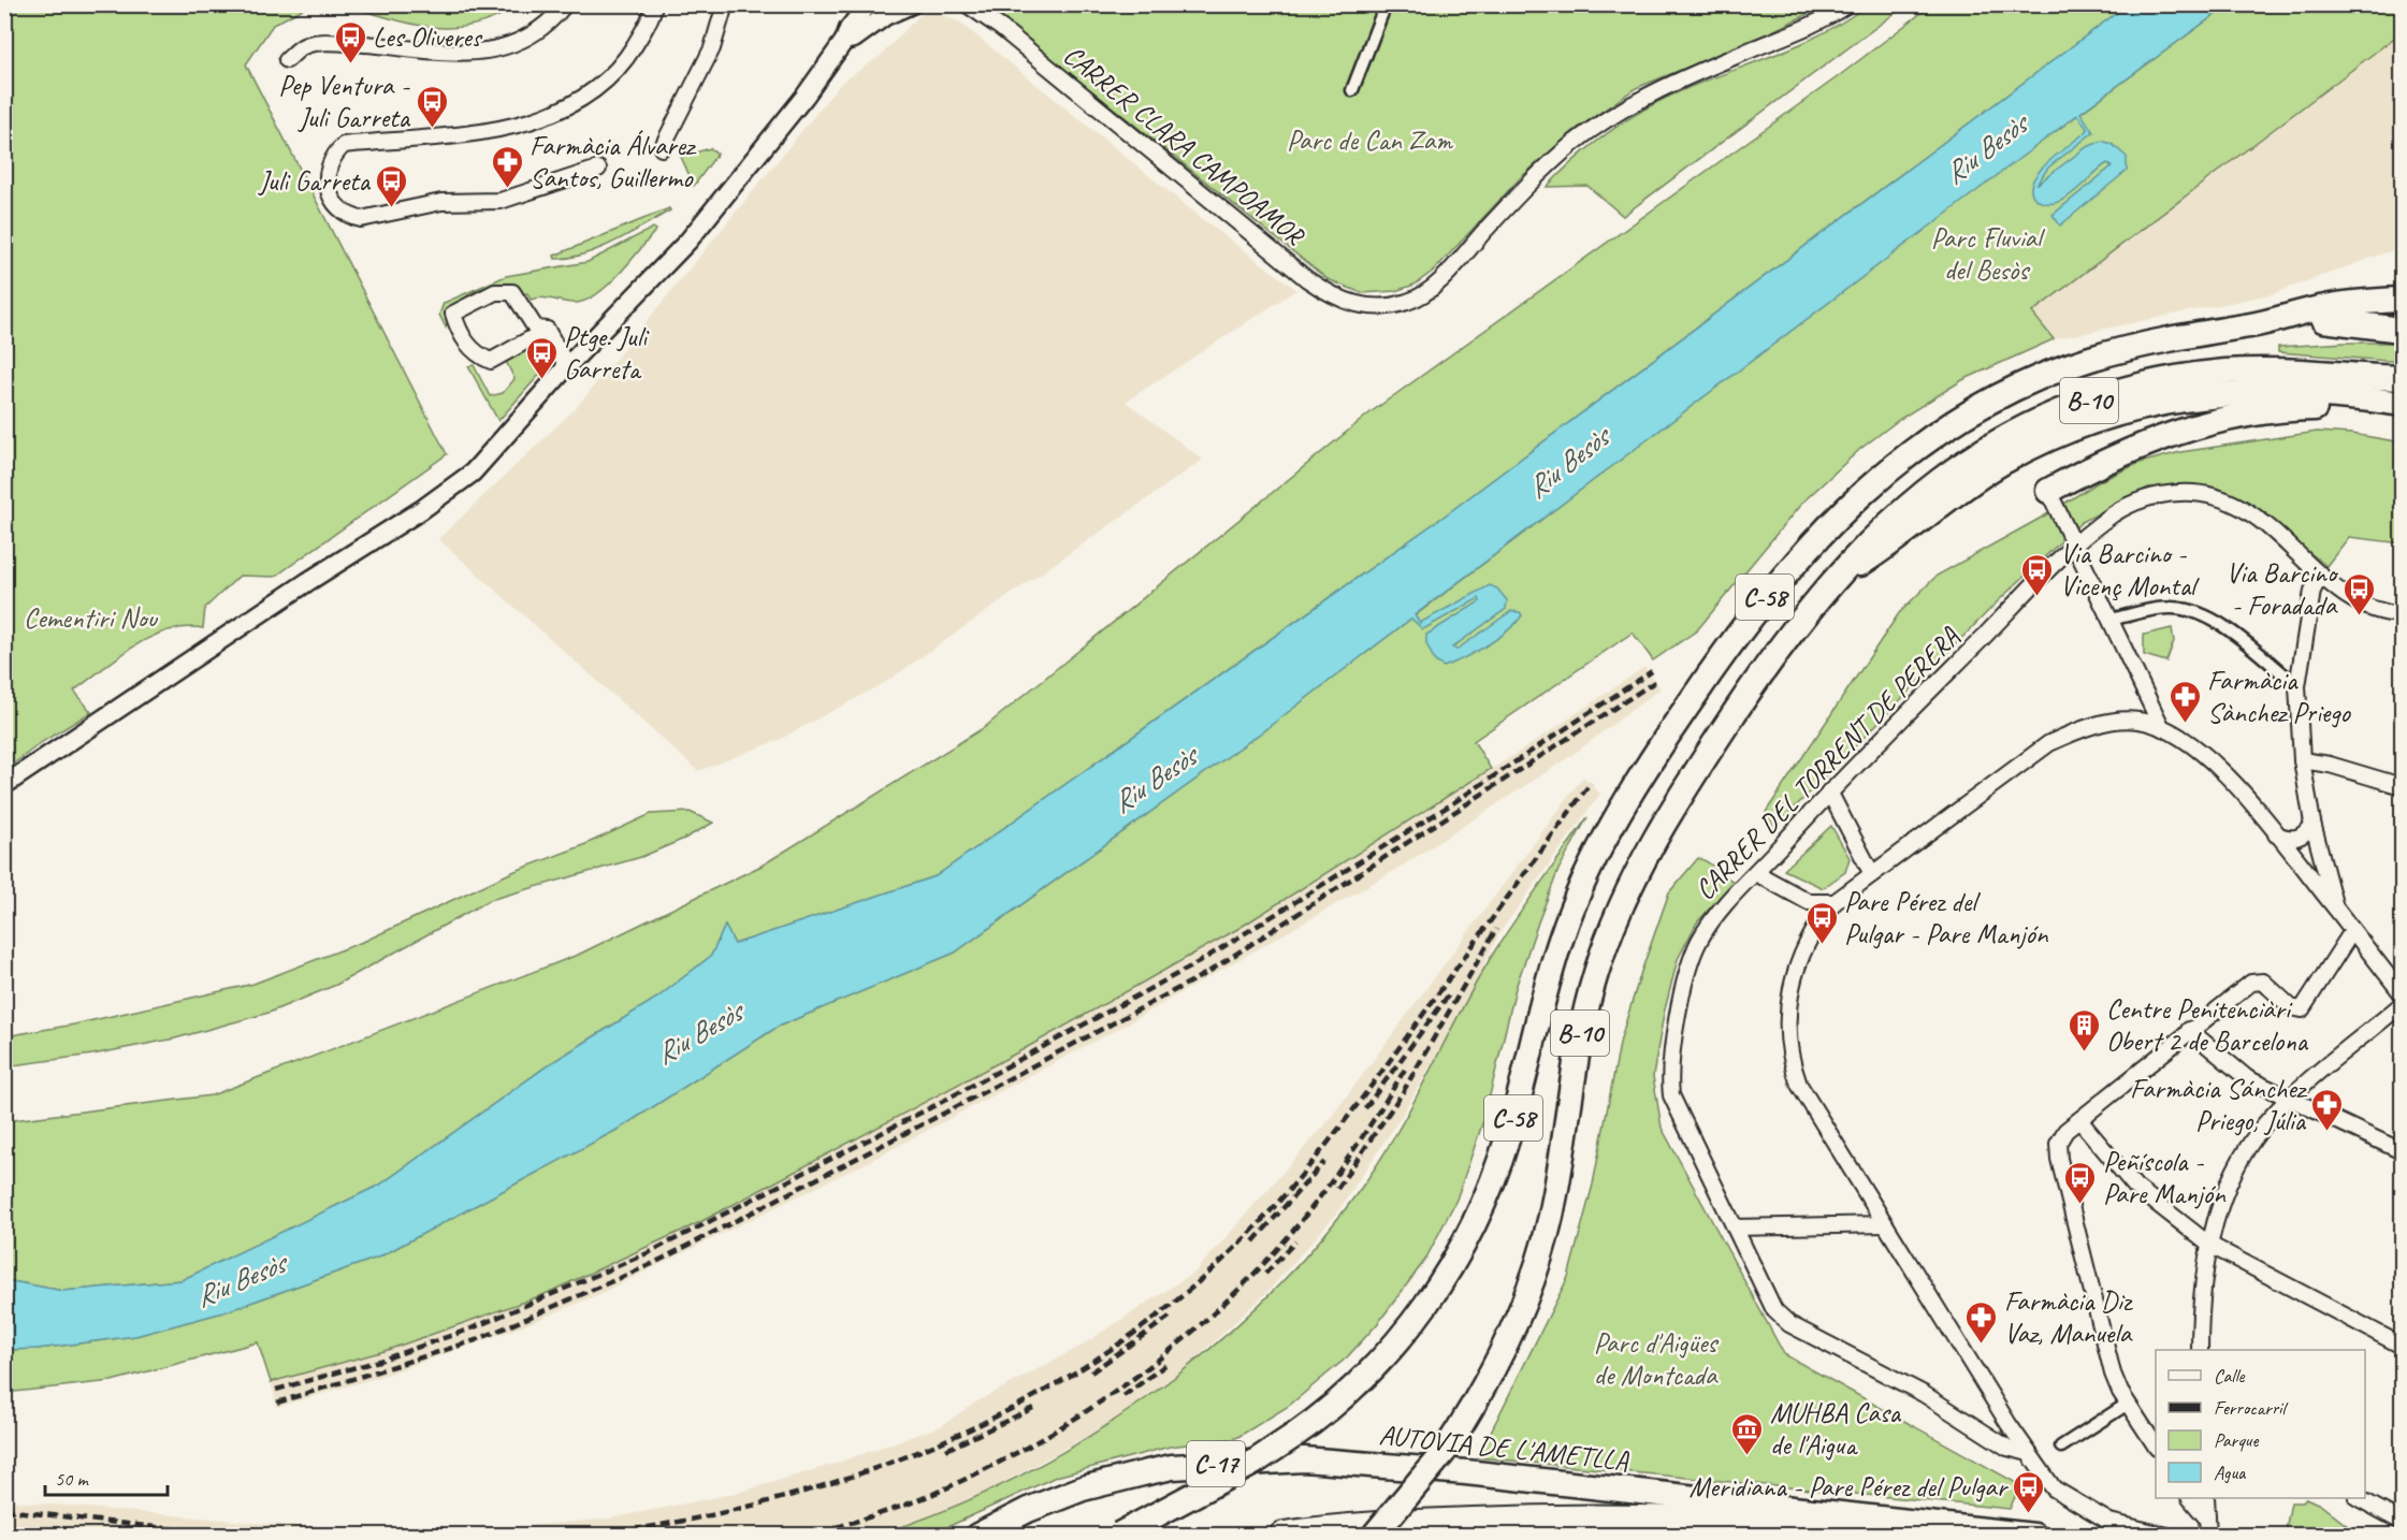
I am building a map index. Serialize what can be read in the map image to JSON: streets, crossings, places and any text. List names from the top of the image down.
{
  "streets": {
    "highway": [
      "B-10",
      "C-58",
      "AUTOVIA DE L'AMETLLA",
      "C-17"
    ],
    "street": ["CARRER CLARA CAMPOAMOR", "CARRER DEL TORRENT DE PERERA"]
  },
  "water": ["Riu Besòs"],
  "parks": [
    "Parc de Can Zam",
    "Parc Fluvial del Besòs",
    "Cementiri Nou",
    "Parc d'Aigües de Montcada"
  ],
  "places": {
    "bus stop": [
      "Les Oliveres",
      "Pep Ventura - Juli Garreta",
      "Juli Garreta",
      "Ptge. Juli Garreta",
      "Via Barcino - Vicenç Montal",
      "Via Barcino - Foradada",
      "Pare Pérez del Pulgar - Pare Manjón",
      "Peñíscola - Pare Manjón",
      "Meridiana - Pare Pérez del Pulgar"
    ],
    "pharmacy": [
      "Farmàcia Álvarez Santos, Guillermo",
      "Farmàcia Sànchez Priego",
      "Farmàcia Sánchez Priego, Júlia",
      "Farmàcia Diz Vaz, Manuela"
    ],
    "building": ["Centre Penitenciàri Obert 2 de Barcelona"],
    "museum": ["MUHBA Casa de l'Aigua"]
  },
  "legend": [
    "Calle",
    "Ferrocarril",
    "Parque",
    "Agua"
  ],
  "scale_bar": "50 m"
}
